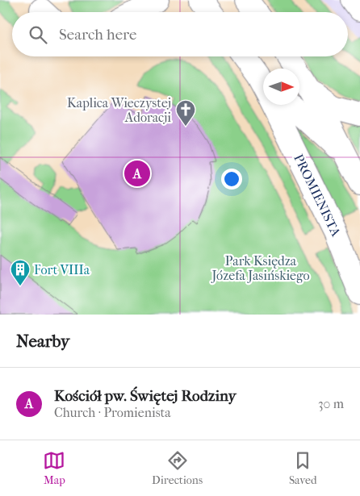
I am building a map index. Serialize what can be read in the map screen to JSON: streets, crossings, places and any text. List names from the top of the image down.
{
  "streets": {
    "street": ["PROMIENISTA"]
  },
  "parks": ["Park Księdza Józefa Jasińskiego"],
  "places": {
    "church": ["Kaplica Wieczystej Adoracji"],
    "building": ["Fort VIIIa"]
  },
  "north": "right",
  "page": {
    "search": "Search here",
    "pins": "A",
    "heading": "Nearby",
    "list": [
      {
        "mark": "A",
        "name": "Kościół pw. Świętej Rodziny",
        "note": "Church · Promienista",
        "value": "30 m"
      }
    ],
    "nav": ["Map", "Directions", "Saved"]
  }
}
